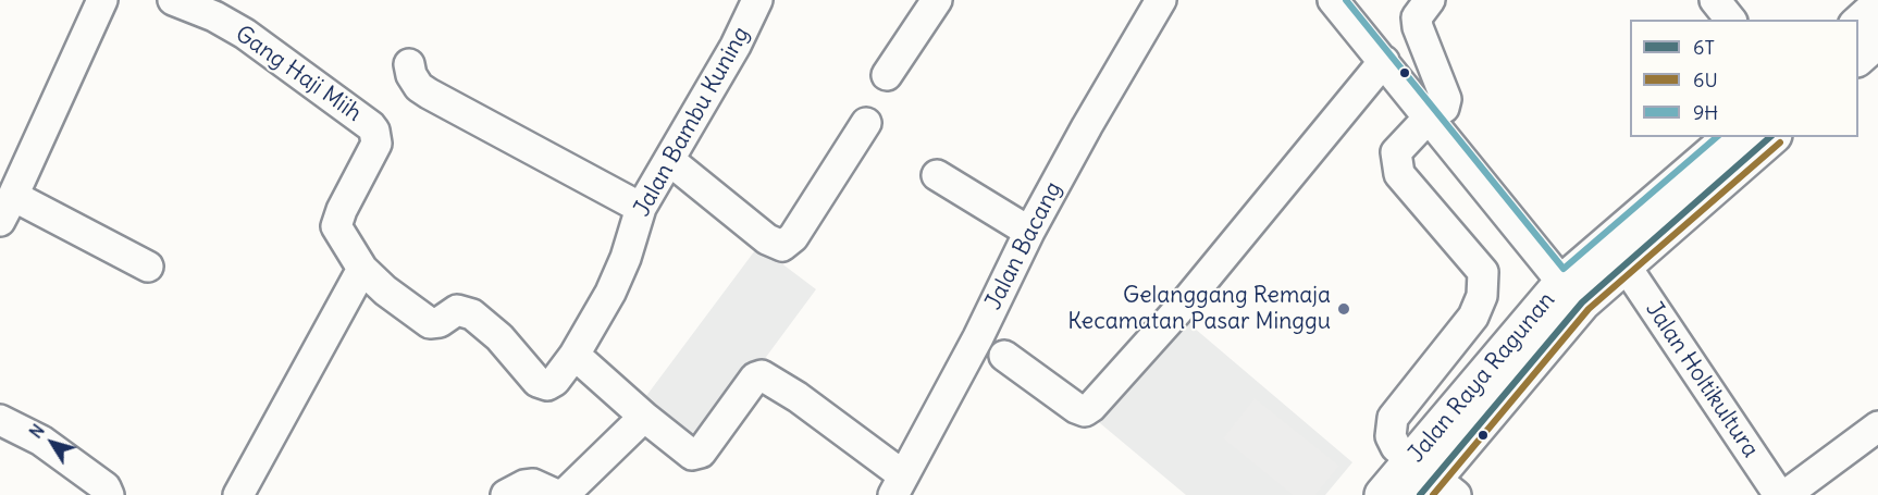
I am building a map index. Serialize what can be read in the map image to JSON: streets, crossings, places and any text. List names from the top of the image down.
{
  "streets": {
    "main road": ["Jalan Raya Ragunan"],
    "street": [
      "Gang Haji Miih",
      "Jalan Bambu Kuning",
      "Jalan Bacang",
      "Jalan Holtikultura"
    ]
  },
  "crossings": [
    ["Gang Haji Miih", "Jalan Bambu Kuning"],
    ["Jalan Raya Ragunan", "Jalan Holtikultura"]
  ],
  "places": ["Gelanggang Remaja Kecamatan Pasar Minggu"],
  "lines": ["transit line 9H", "transit line 6T", "transit line 6U"],
  "legend": ["6T", "6U", "9H"],
  "north": "top left"
}
